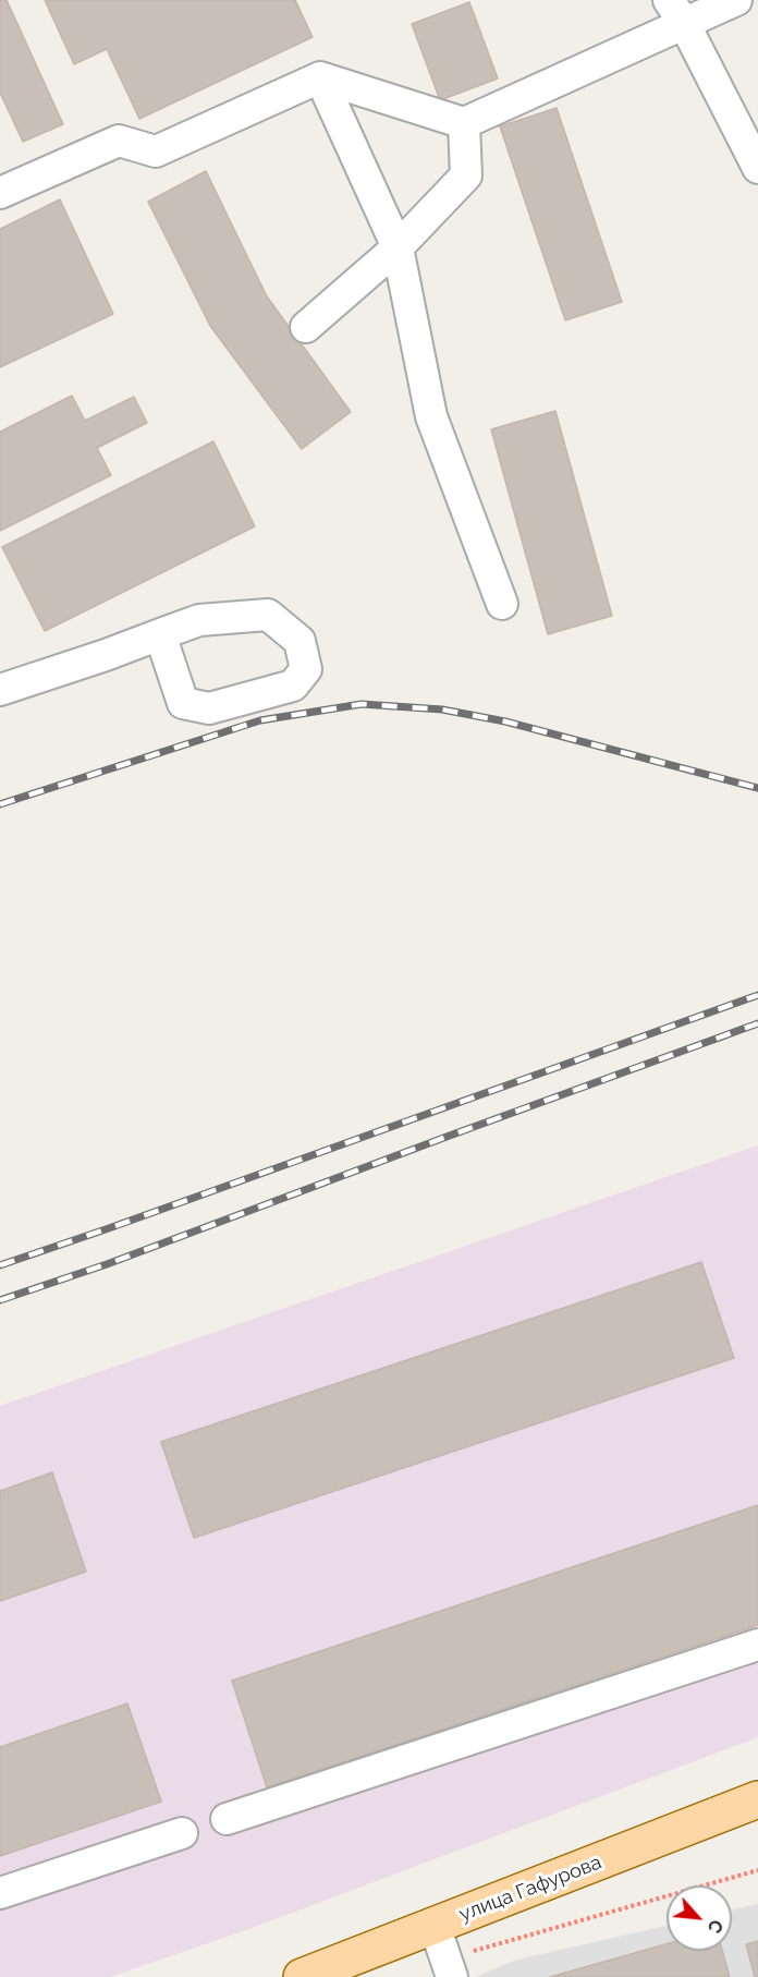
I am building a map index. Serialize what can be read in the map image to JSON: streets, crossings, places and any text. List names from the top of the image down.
{
  "streets": {
    "main road": ["улица Гафурова"]
  },
  "north": "bottom right"
}
